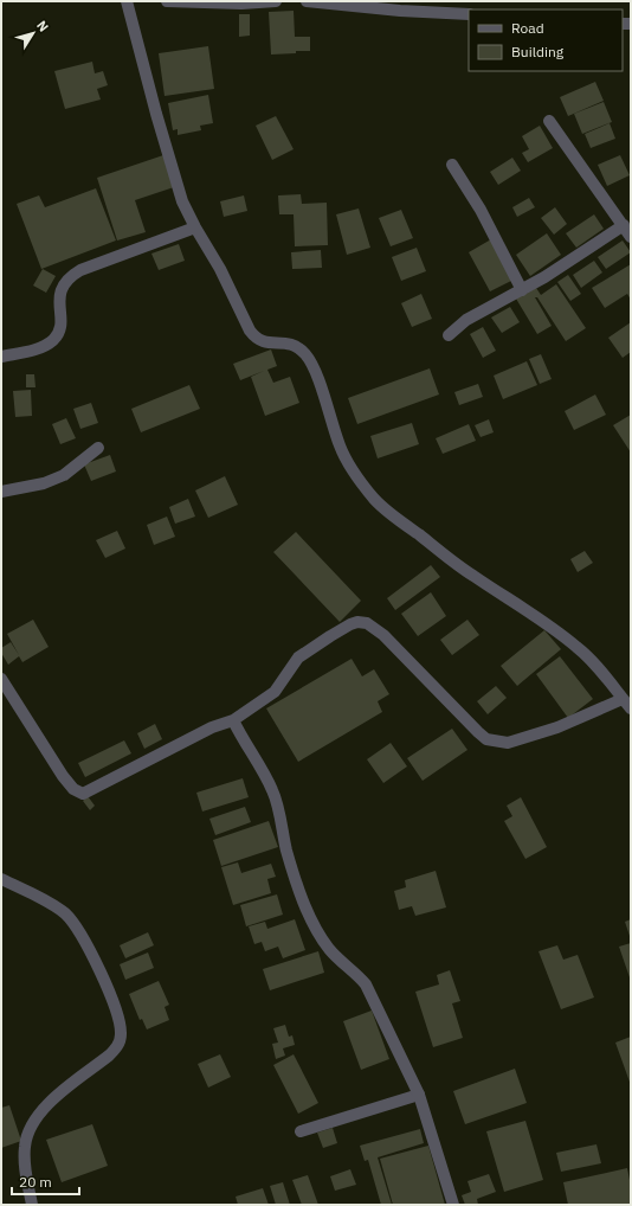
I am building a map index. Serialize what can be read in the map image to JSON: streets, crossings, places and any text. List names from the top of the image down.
{
  "legend": ["Road", "Building"],
  "scale_bar": "20 m",
  "north": "top right"
}
